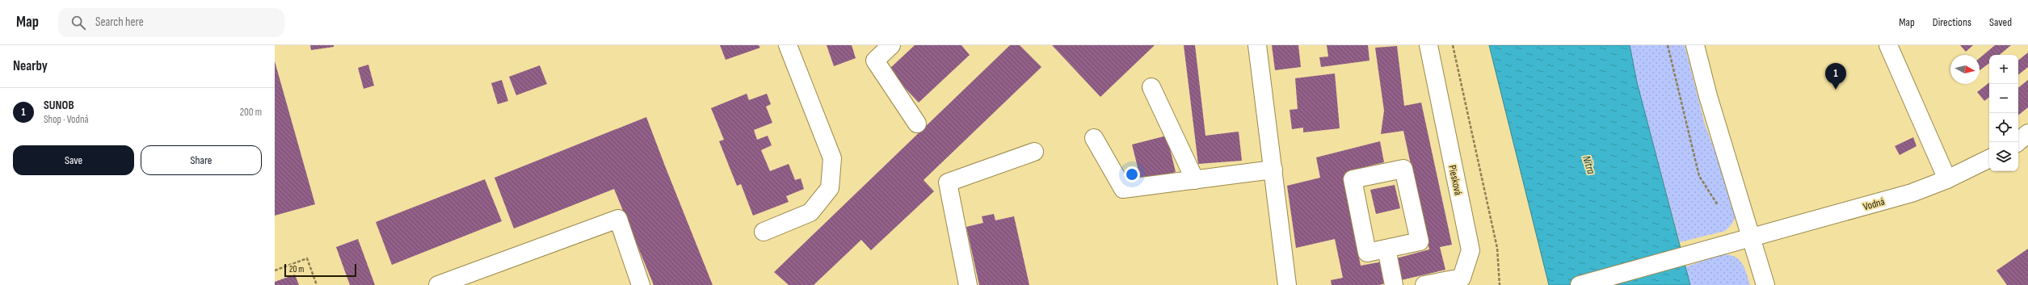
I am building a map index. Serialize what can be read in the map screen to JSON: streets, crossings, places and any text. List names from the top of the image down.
{
  "streets": {
    "street": ["Piesková", "Vodná"]
  },
  "water": ["Nitra"],
  "scale_bar": "20 m",
  "north": "right",
  "page": {
    "header": "Map",
    "search": "Search here",
    "nav": ["Map", "Directions", "Saved"],
    "heading": "Nearby",
    "map_buttons": ["+", "−"],
    "pins": "1",
    "list": [
      {
        "mark": "1",
        "name": "SUNOB",
        "note": "Shop · Vodná",
        "value": "200 m"
      }
    ],
    "buttons": ["Save", "Share"],
    "scale": "20 m"
  }
}
